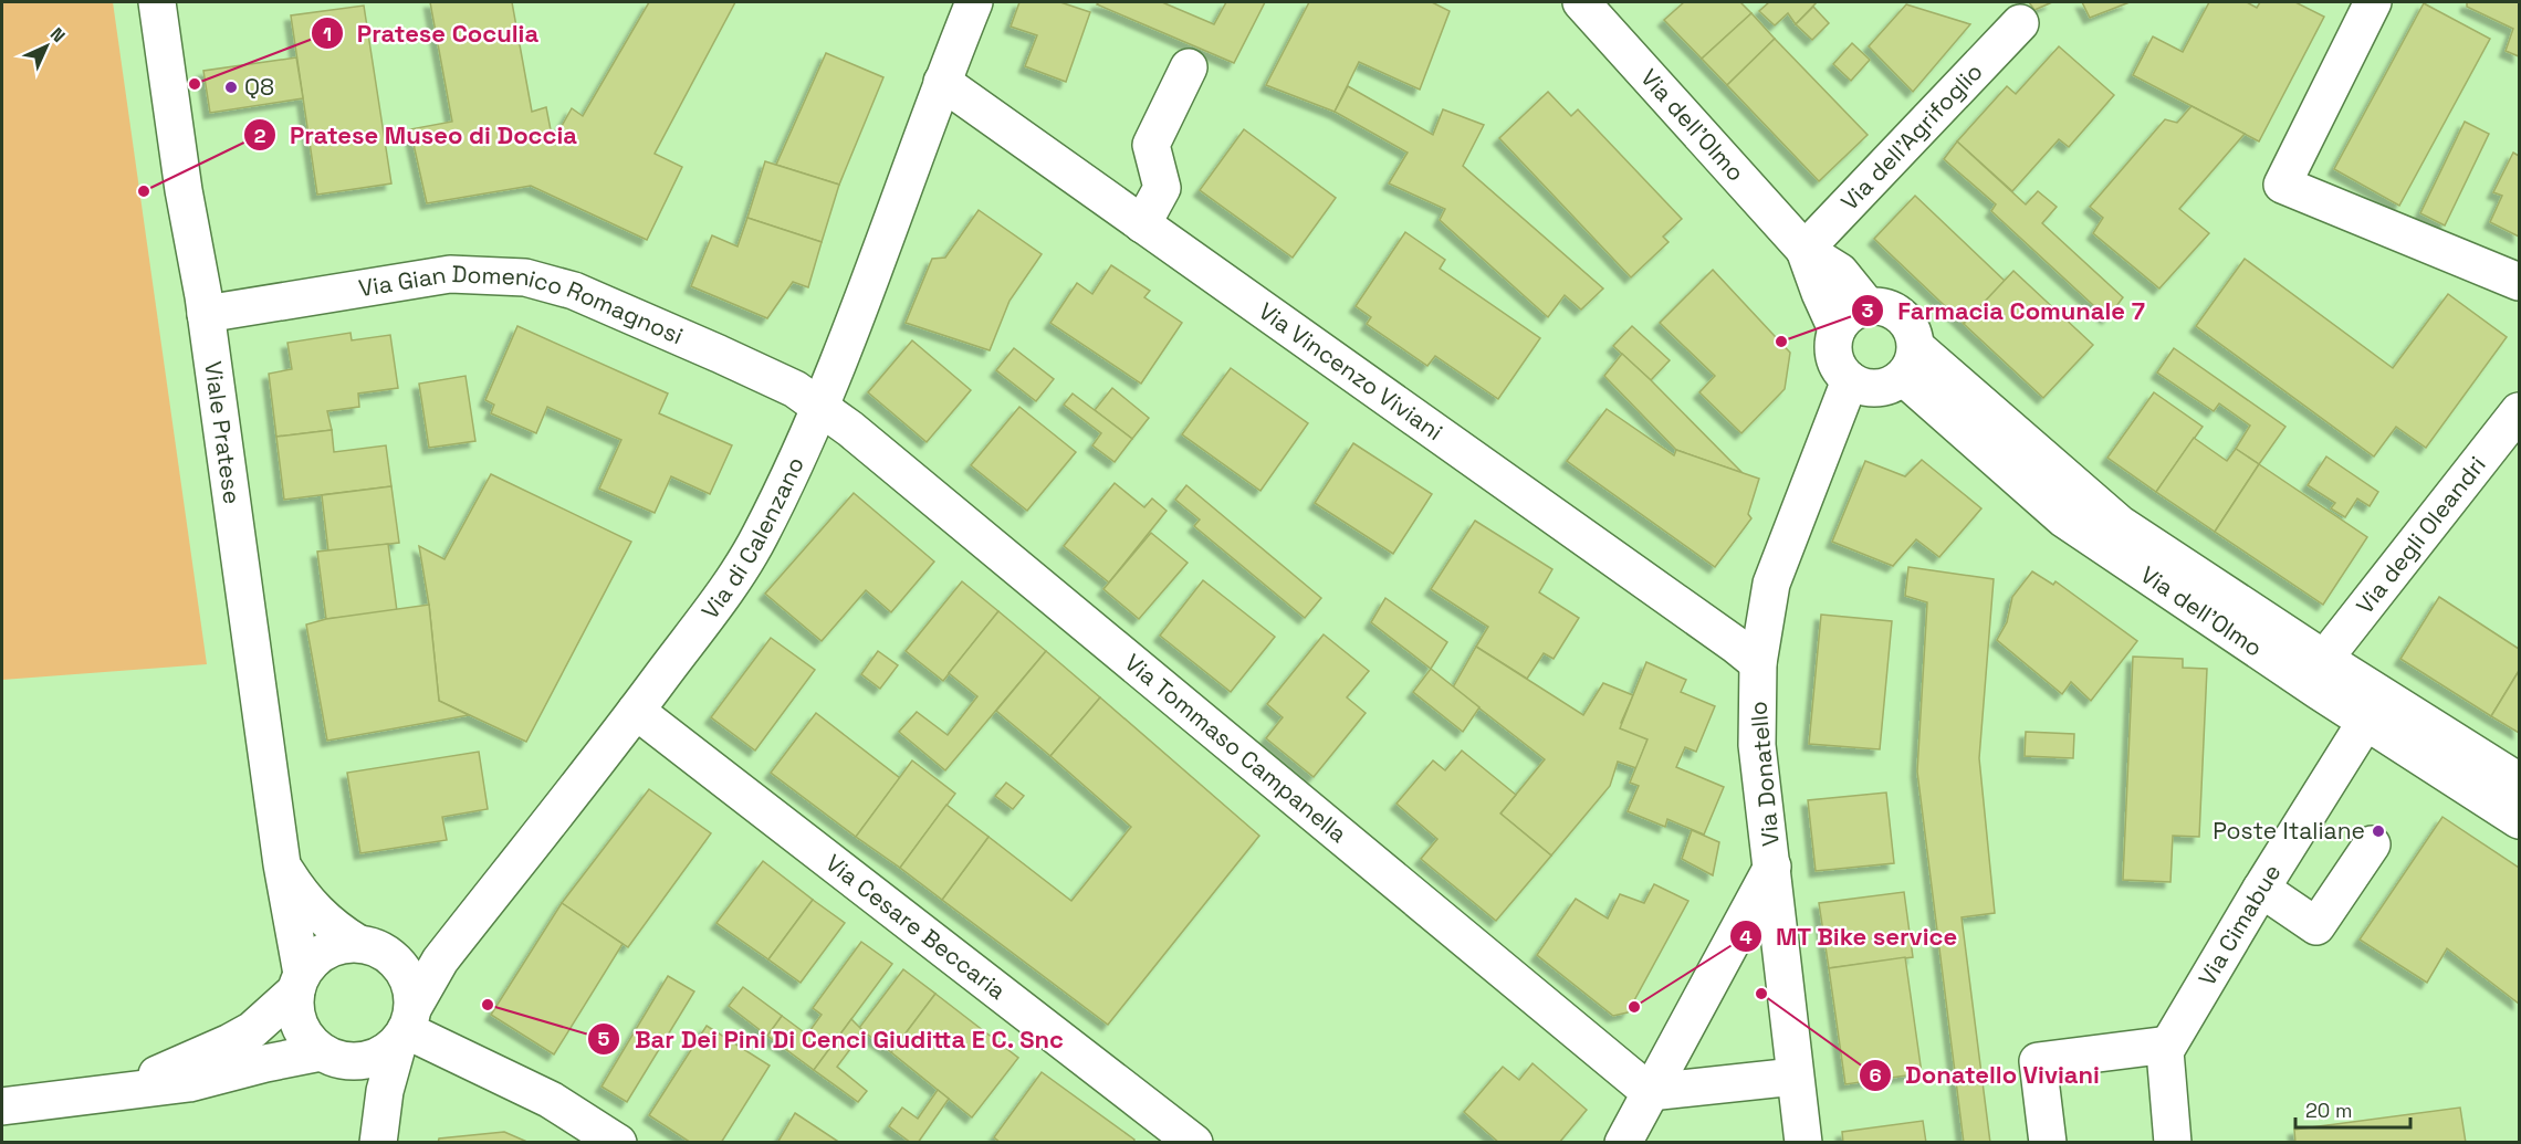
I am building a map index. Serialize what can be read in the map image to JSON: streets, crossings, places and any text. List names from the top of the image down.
{
  "streets": {
    "street": [
      "Via dell'Olmo",
      "Via dell'Agrifoglio",
      "Via Gian Domenico Romagnosi",
      "Via Vincenzo Viviani",
      "Viale Pratese",
      "Via degli Oleandri",
      "Via di Calenzano",
      "Via Tommaso Campanella",
      "Via Donatello",
      "Via Cimabue",
      "Via Cesare Beccaria"
    ]
  },
  "crossings": [
    ["Via dell'Olmo", "Via dell'Agrifoglio"],
    ["Via dell'Olmo", "Via degli Oleandri"],
    ["Via dell'Olmo", "Via Donatello"],
    ["Via dell'Olmo", "Via Cimabue"],
    ["Via Gian Domenico Romagnosi", "Viale Pratese"],
    ["Via Gian Domenico Romagnosi", "Via di Calenzano"],
    ["Via Gian Domenico Romagnosi", "Via Tommaso Campanella"],
    ["Via Vincenzo Viviani", "Via di Calenzano"],
    ["Via Vincenzo Viviani", "Via Donatello"],
    ["Viale Pratese", "Via di Calenzano"],
    ["Via di Calenzano", "Via Tommaso Campanella"],
    ["Via di Calenzano", "Via Cesare Beccaria"]
  ],
  "places": [
    "Pratese Coculia",
    "Q8",
    "Pratese Museo di Doccia",
    "Farmacia Comunale 7",
    "Poste Italiane",
    "Donatello Viviani",
    "Bar Dei Pini Di Cenci Giuditta E C. Snc",
    "MT Bike service"
  ],
  "scale_bar": "20 m",
  "north": "top right"
}
